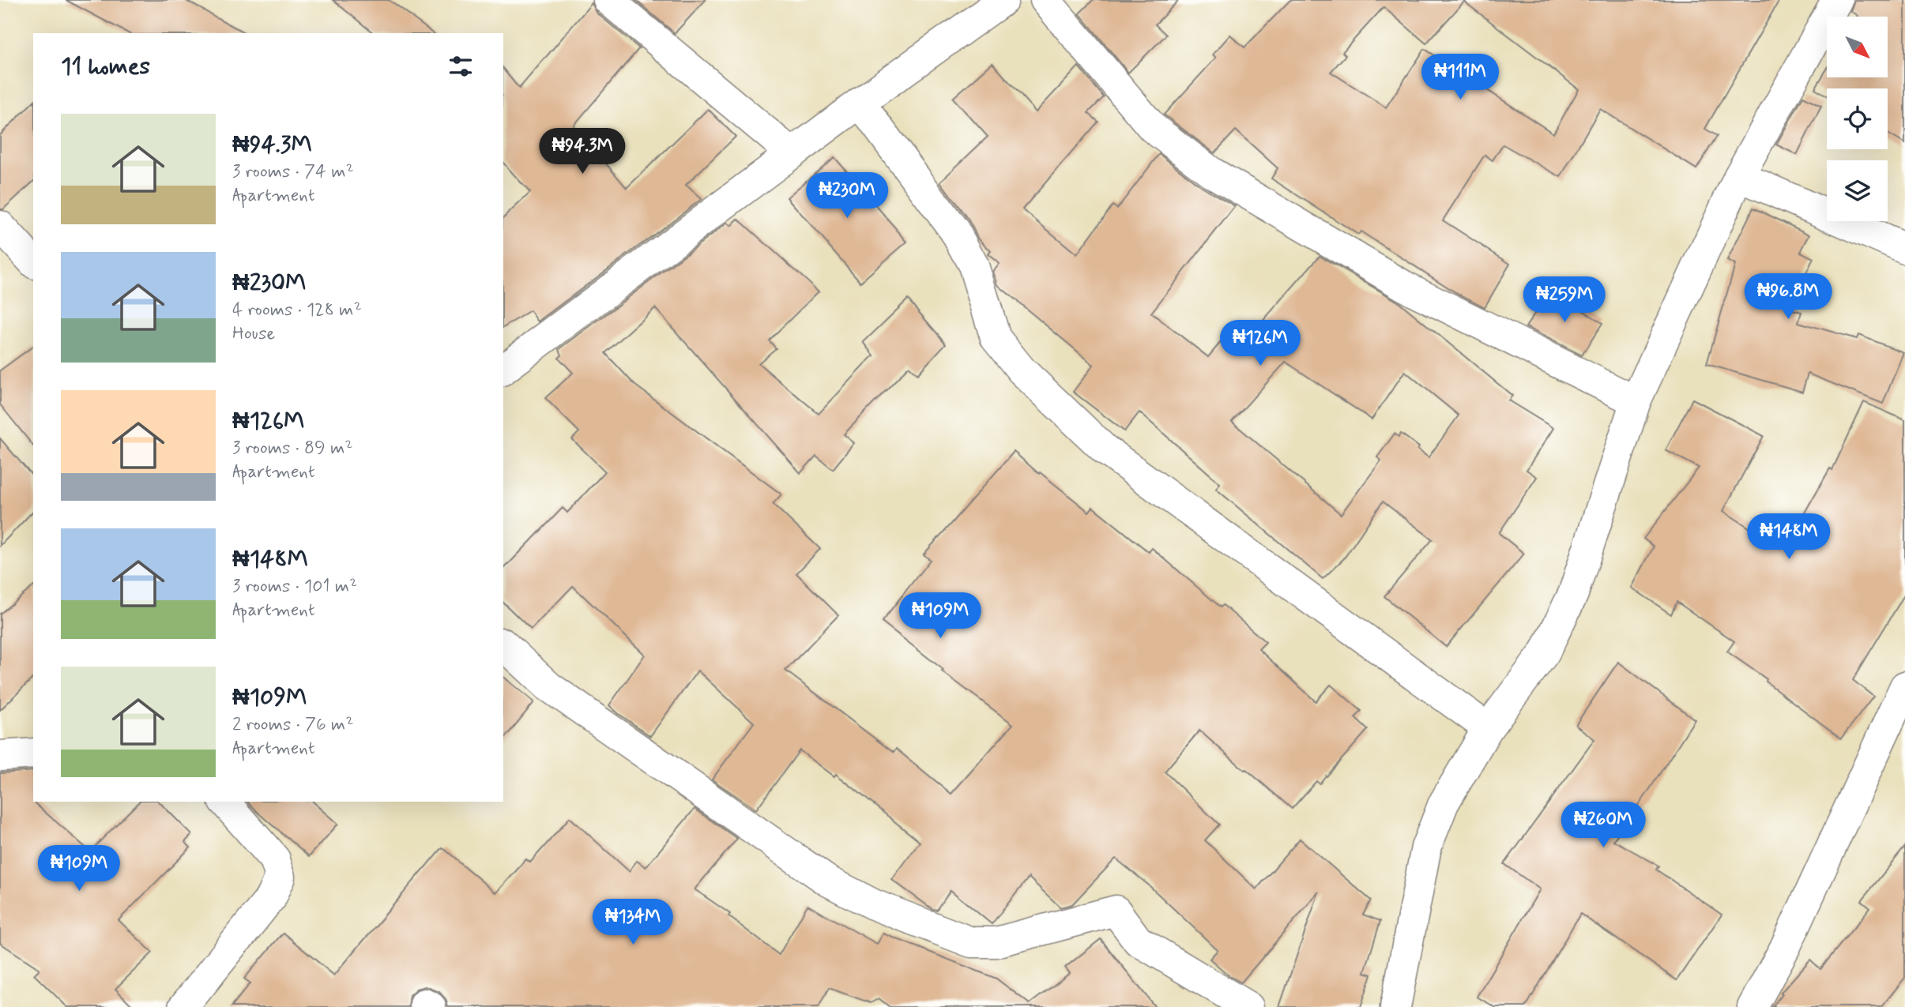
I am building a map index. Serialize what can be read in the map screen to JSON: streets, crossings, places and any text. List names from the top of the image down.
{
  "north": "bottom right",
  "page": {
    "heading": "11 homes",
    "price": [
      "₦111M",
      "₦94.3M",
      "₦230M",
      "₦96.8M",
      "₦259M",
      "₦126M",
      "₦148M",
      "₦109M",
      "₦260M",
      "₦109M",
      "₦134M"
    ],
    "list": [
      {
        "name": "₦94.3M",
        "note": "3 rooms · 74 m² · Apartment"
      },
      {
        "name": "₦230M",
        "note": "4 rooms · 128 m² · House"
      },
      {
        "name": "₦126M",
        "note": "3 rooms · 89 m² · Apartment"
      },
      {
        "name": "₦148M",
        "note": "3 rooms · 101 m² · Apartment"
      },
      {
        "name": "₦109M",
        "note": "2 rooms · 76 m² · Apartment"
      }
    ]
  }
}
